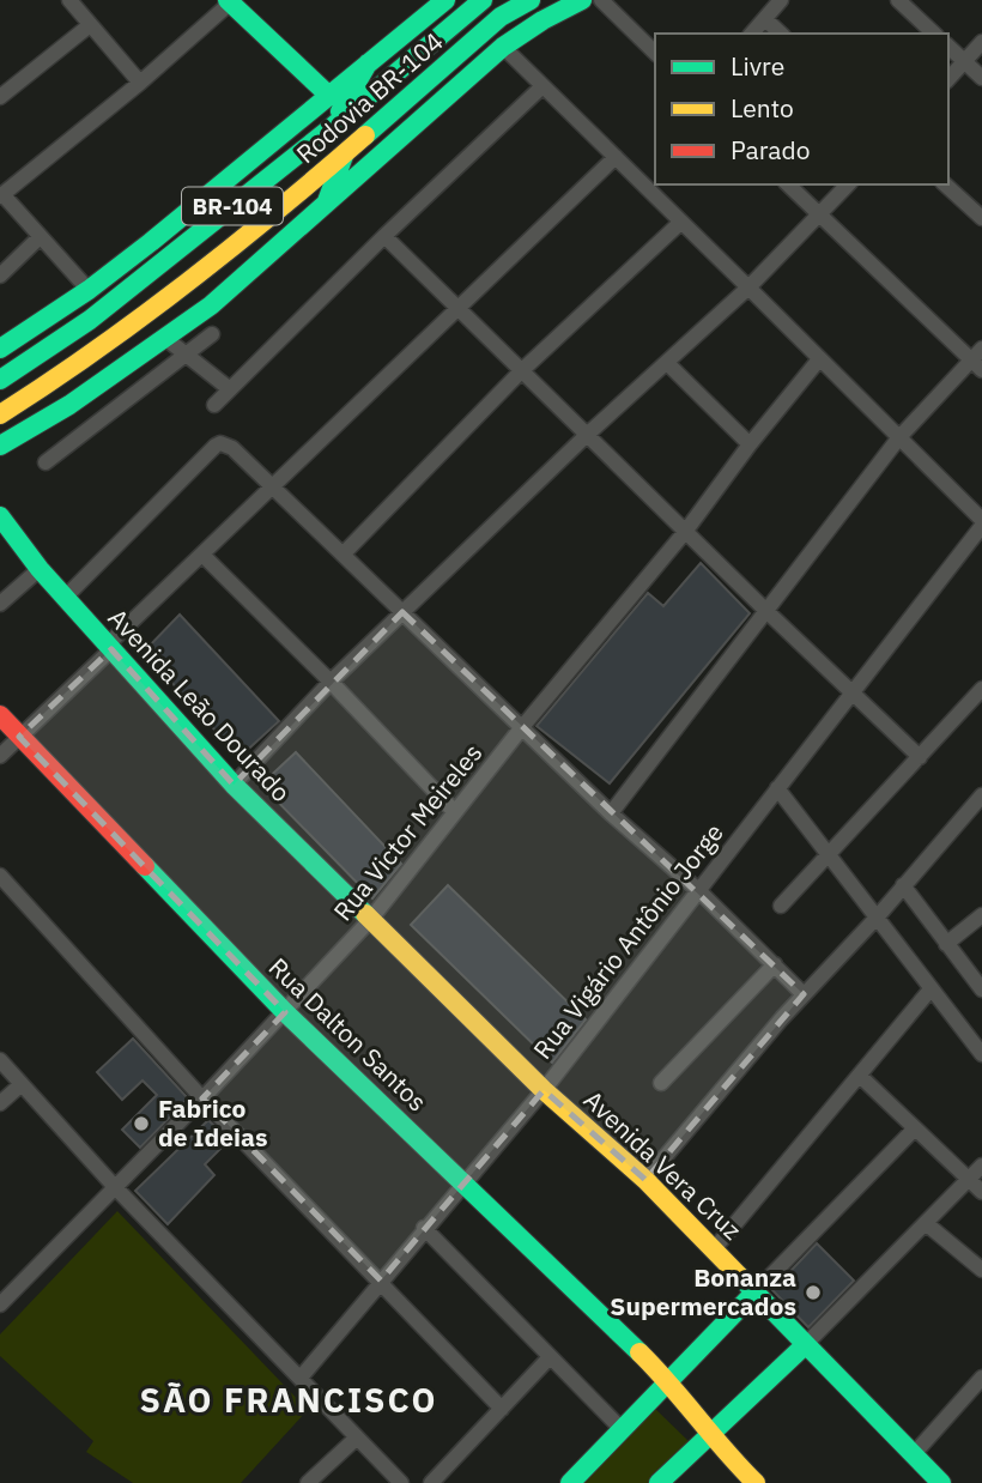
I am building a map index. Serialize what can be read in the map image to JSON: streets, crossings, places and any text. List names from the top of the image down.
{
  "streets": {
    "main road": [
      "Rodovia BR-104",
      "BR-104",
      "Avenida Leão Dourado",
      "Rua Dalton Santos",
      "Avenida Vera Cruz"
    ],
    "street": ["Rua Victor Meireles", "Rua Vigário Antônio Jorge"]
  },
  "crossings": [
    ["Avenida Leão Dourado", "Rua Victor Meireles"],
    ["Avenida Leão Dourado", "Avenida Vera Cruz"],
    ["Rua Victor Meireles", "Rua Dalton Santos"],
    ["Rua Victor Meireles", "Avenida Vera Cruz"],
    ["Rua Vigário Antônio Jorge", "Rua Dalton Santos"],
    ["Rua Vigário Antônio Jorge", "Avenida Vera Cruz"]
  ],
  "districts": ["SÃO FRANCISCO"],
  "places": ["Fabrico de Ideias", "Bonanza Supermercados"],
  "legend": ["Livre", "Lento", "Parado"]
}
